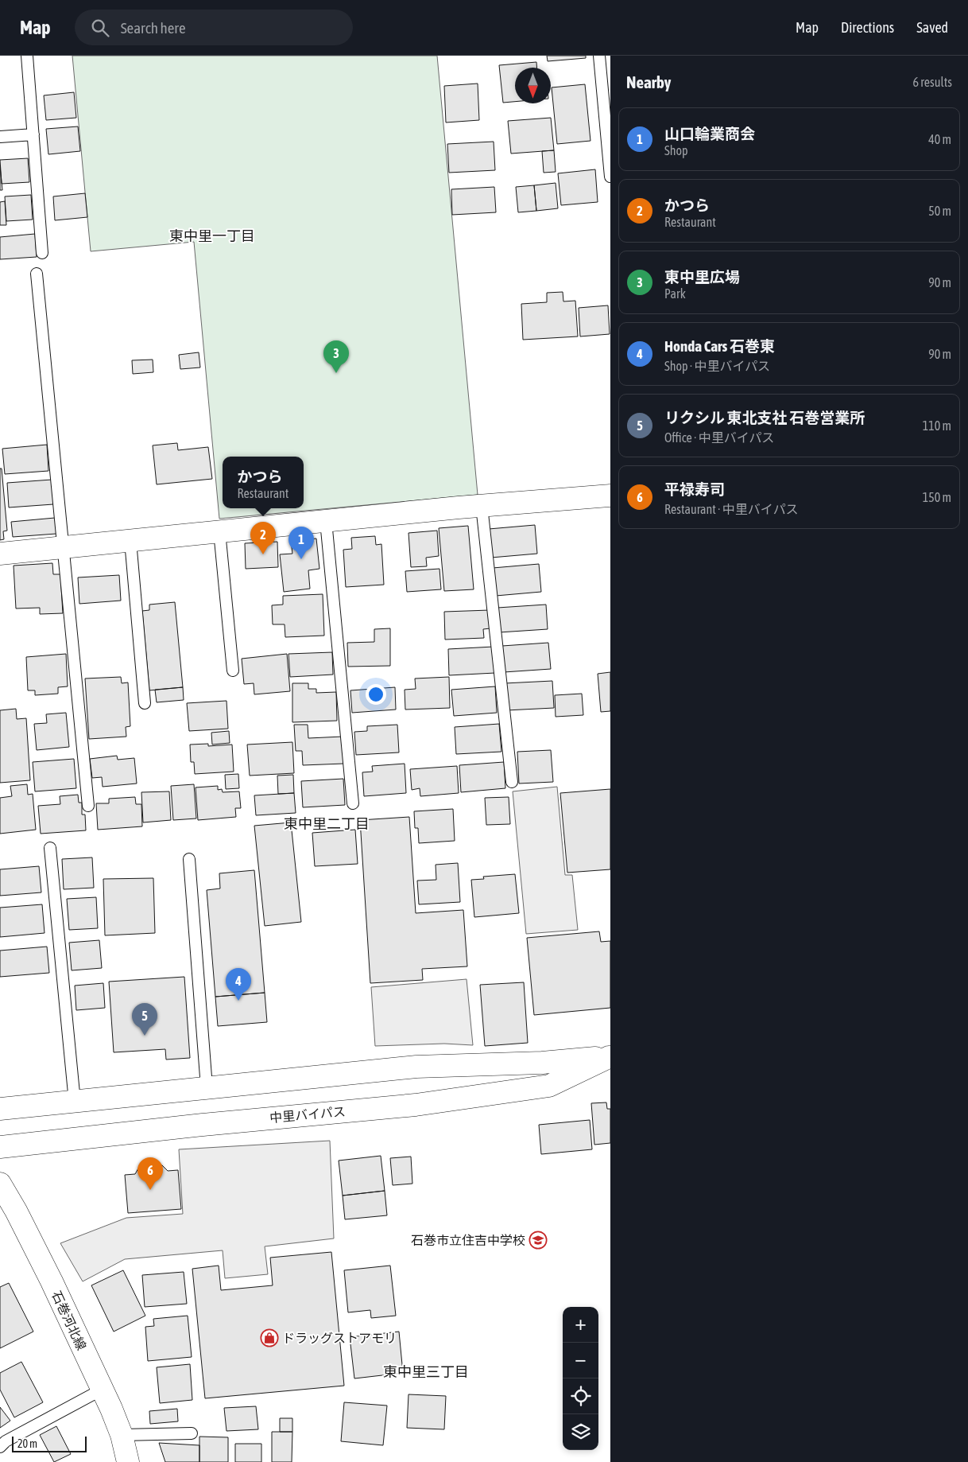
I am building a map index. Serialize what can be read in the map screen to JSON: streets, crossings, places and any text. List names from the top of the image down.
{
  "streets": {
    "street": ["中里バイパス", "石巻河北線"]
  },
  "districts": ["東中里一丁目", "東中里二丁目", "東中里三丁目"],
  "places": {
    "school or university": ["石巻市立住吉中学校"],
    "shop": ["ドラッグストアモリ"]
  },
  "scale_bar": "20 m",
  "north": "bottom",
  "page": {
    "header": "Map",
    "search": "Search here",
    "nav": ["Map", "Directions", "Saved"],
    "heading": ["Nearby", "6 results"],
    "list": [
      {
        "mark": "1",
        "name": "山口輪業商会",
        "note": "Shop",
        "value": "40 m"
      },
      {
        "mark": "2",
        "name": "かつら",
        "note": "Restaurant",
        "value": "50 m"
      },
      {
        "mark": "3",
        "name": "東中里広場",
        "note": "Park",
        "value": "90 m"
      },
      {
        "mark": "4",
        "name": "Honda Cars 石巻東",
        "note": "Shop · 中里バイパス",
        "value": "90 m"
      },
      {
        "mark": "5",
        "name": "リクシル 東北支社 石巻営業所",
        "note": "Office · 中里バイパス",
        "value": "110 m"
      },
      {
        "mark": "6",
        "name": "平禄寿司",
        "note": "Restaurant · 中里バイパス",
        "value": "150 m"
      }
    ],
    "pins": [
      "3",
      "2",
      "1",
      "4",
      "5",
      "6"
    ],
    "popup": ["かつら", "Restaurant"],
    "map_buttons": ["+", "−"],
    "scale": "20 m"
  }
}
